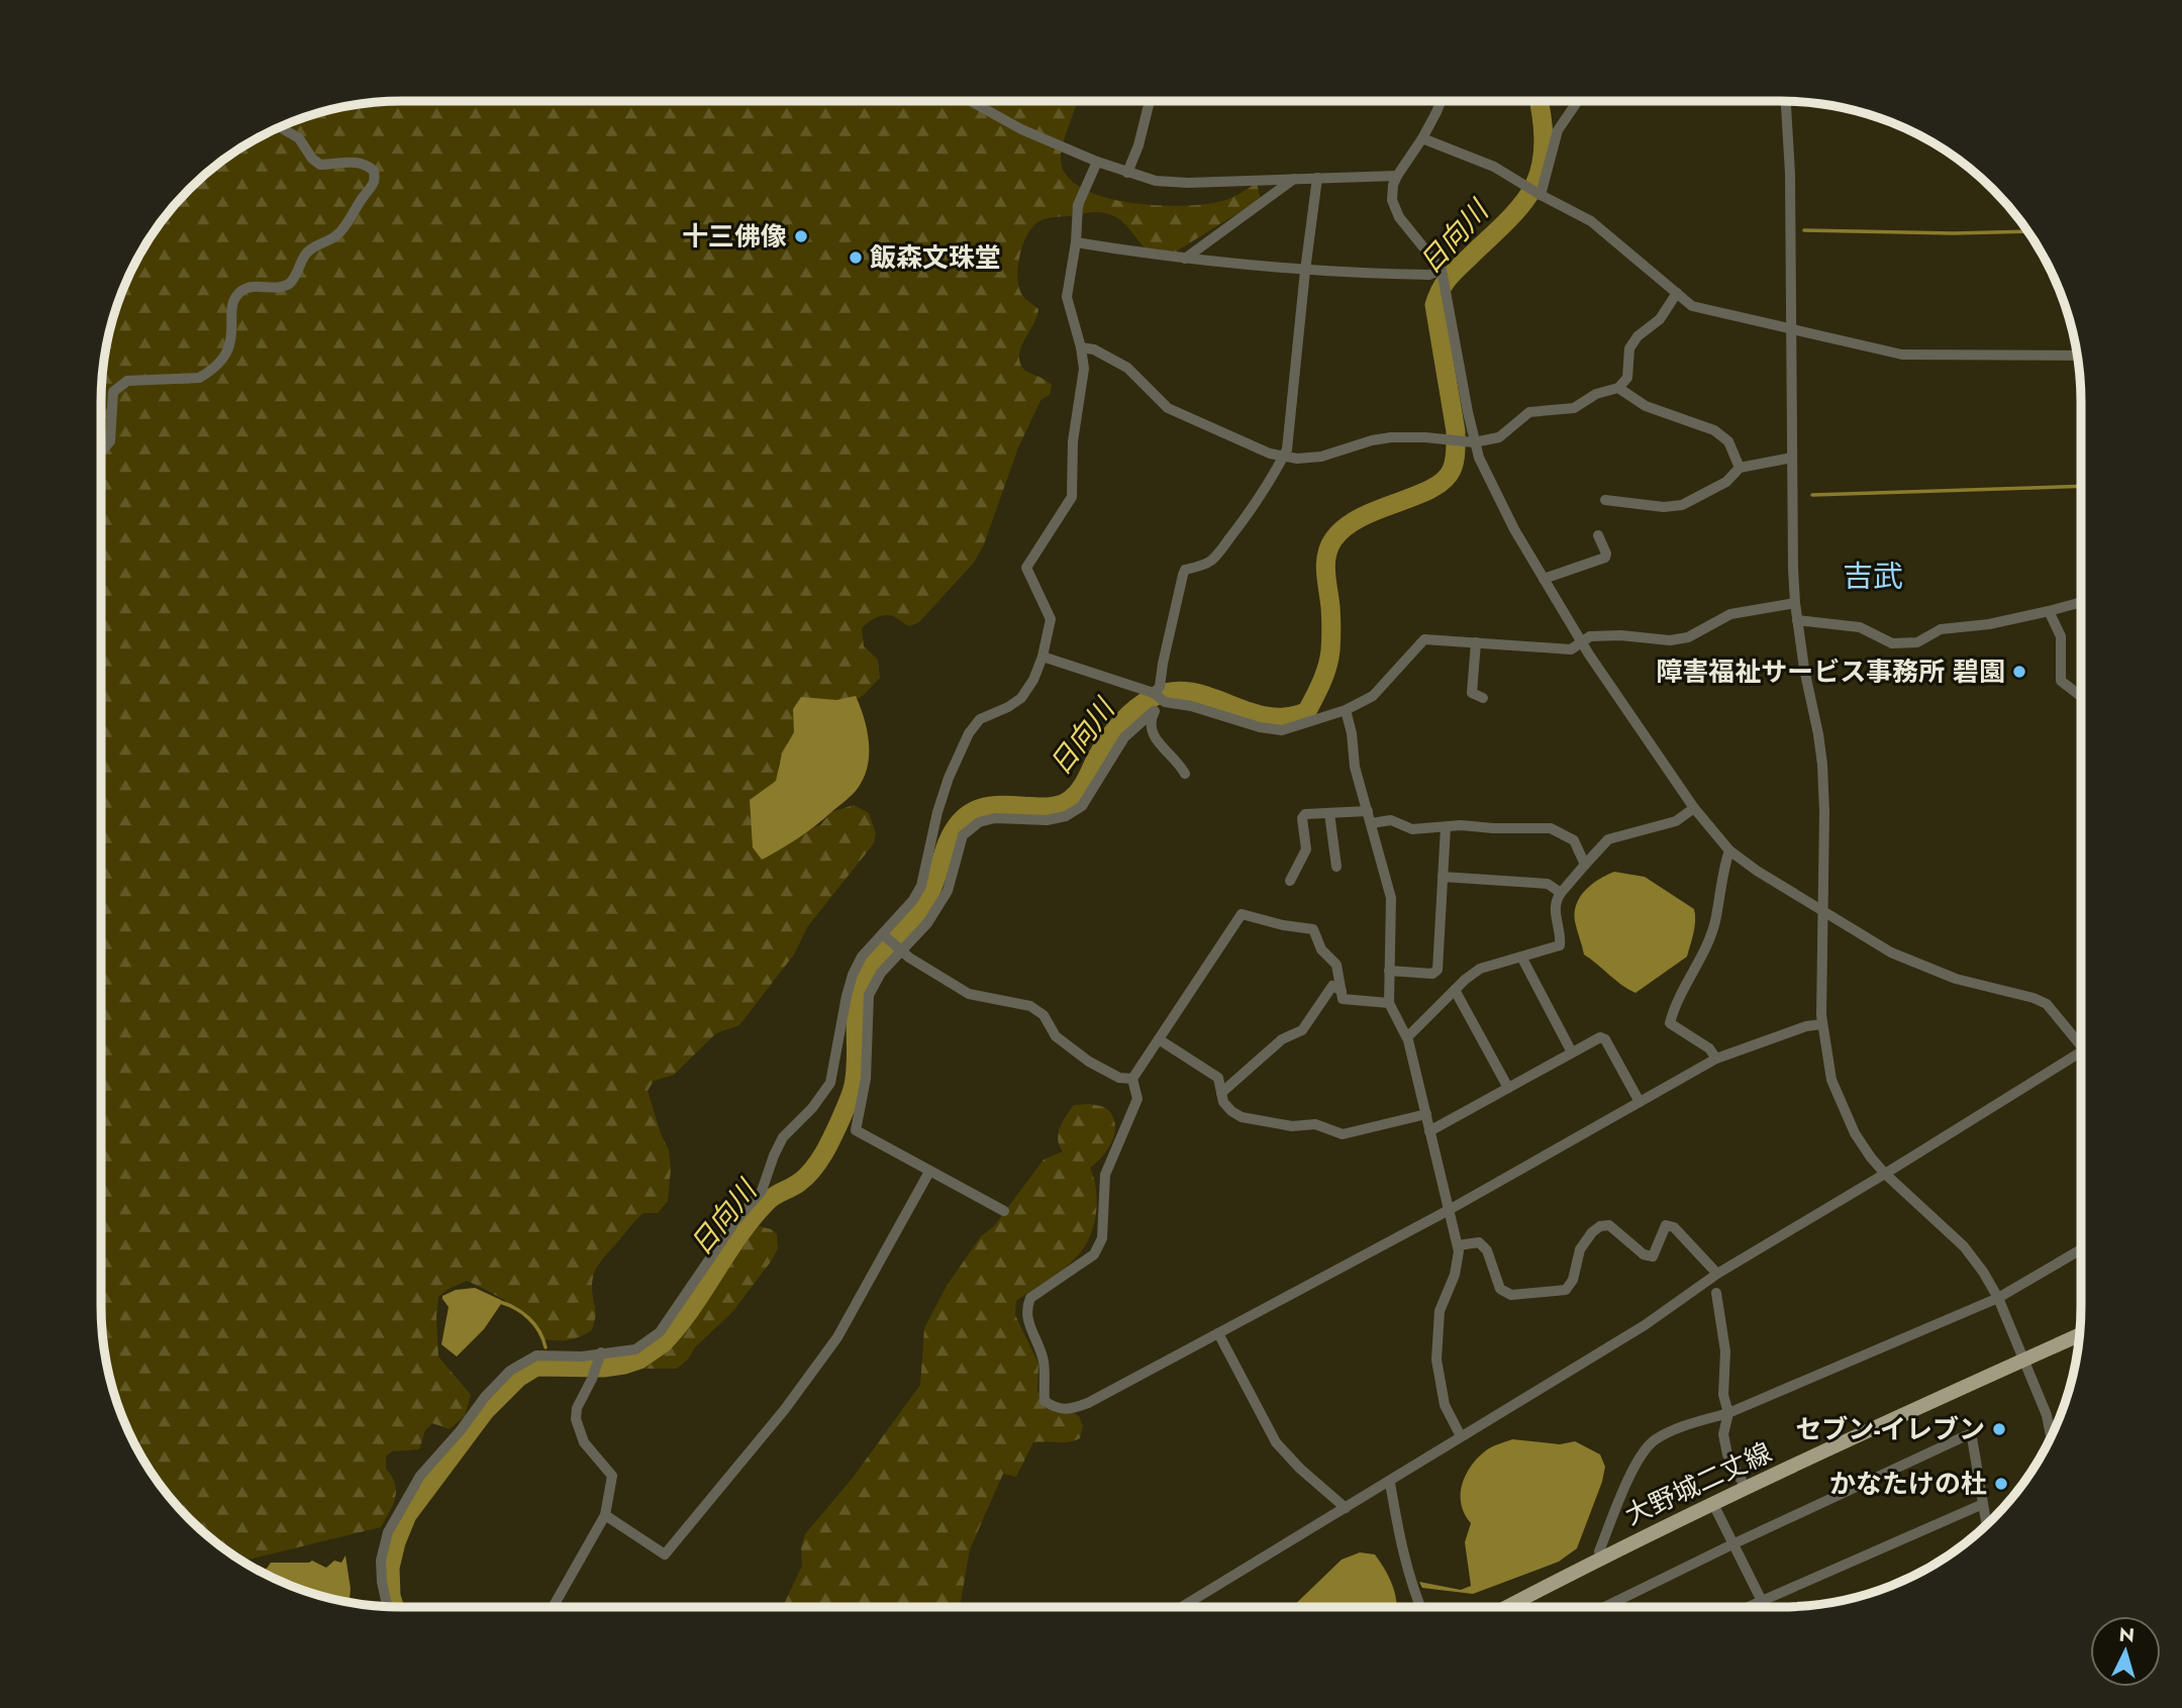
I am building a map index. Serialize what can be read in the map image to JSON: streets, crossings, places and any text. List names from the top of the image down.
{
  "streets": {
    "main road": ["大野城二丈線"]
  },
  "districts": ["吉武"],
  "water": ["日向川"],
  "places": [
    "十三佛像",
    "飯森文珠堂",
    "障害福祉サービス事務所 碧園",
    "セブン-イレブン",
    "かなたけの杜"
  ],
  "north": "top"
}
